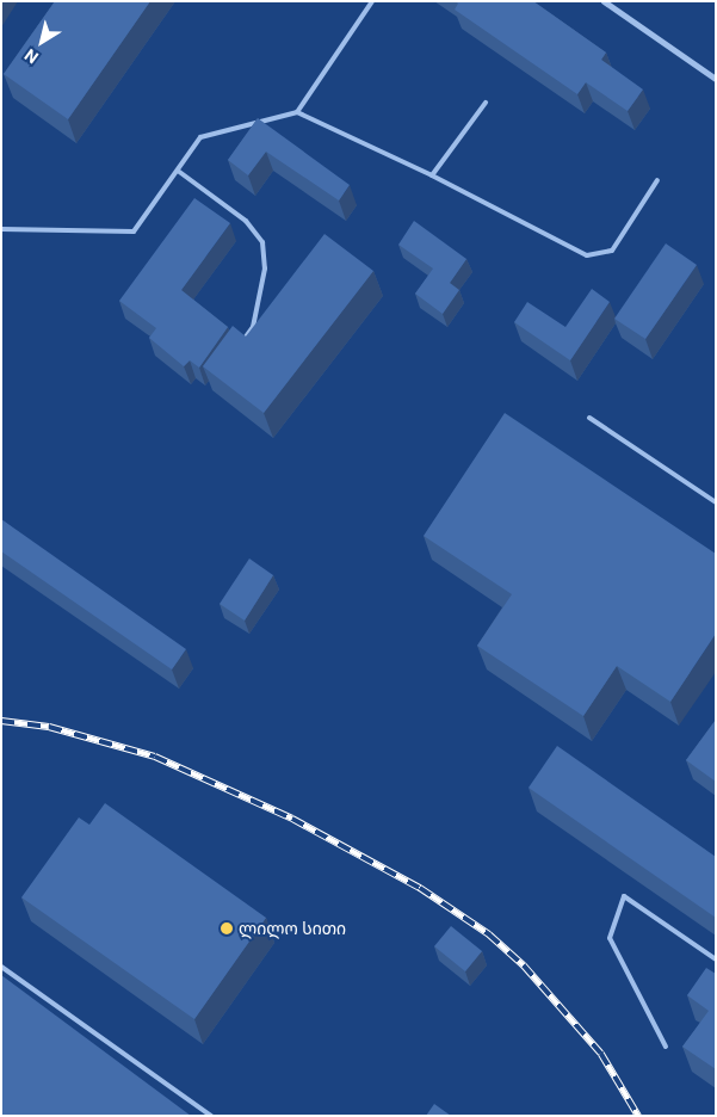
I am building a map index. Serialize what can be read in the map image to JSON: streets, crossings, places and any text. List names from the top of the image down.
{
  "places": ["ლილო სითი"],
  "north": "bottom left"
}
